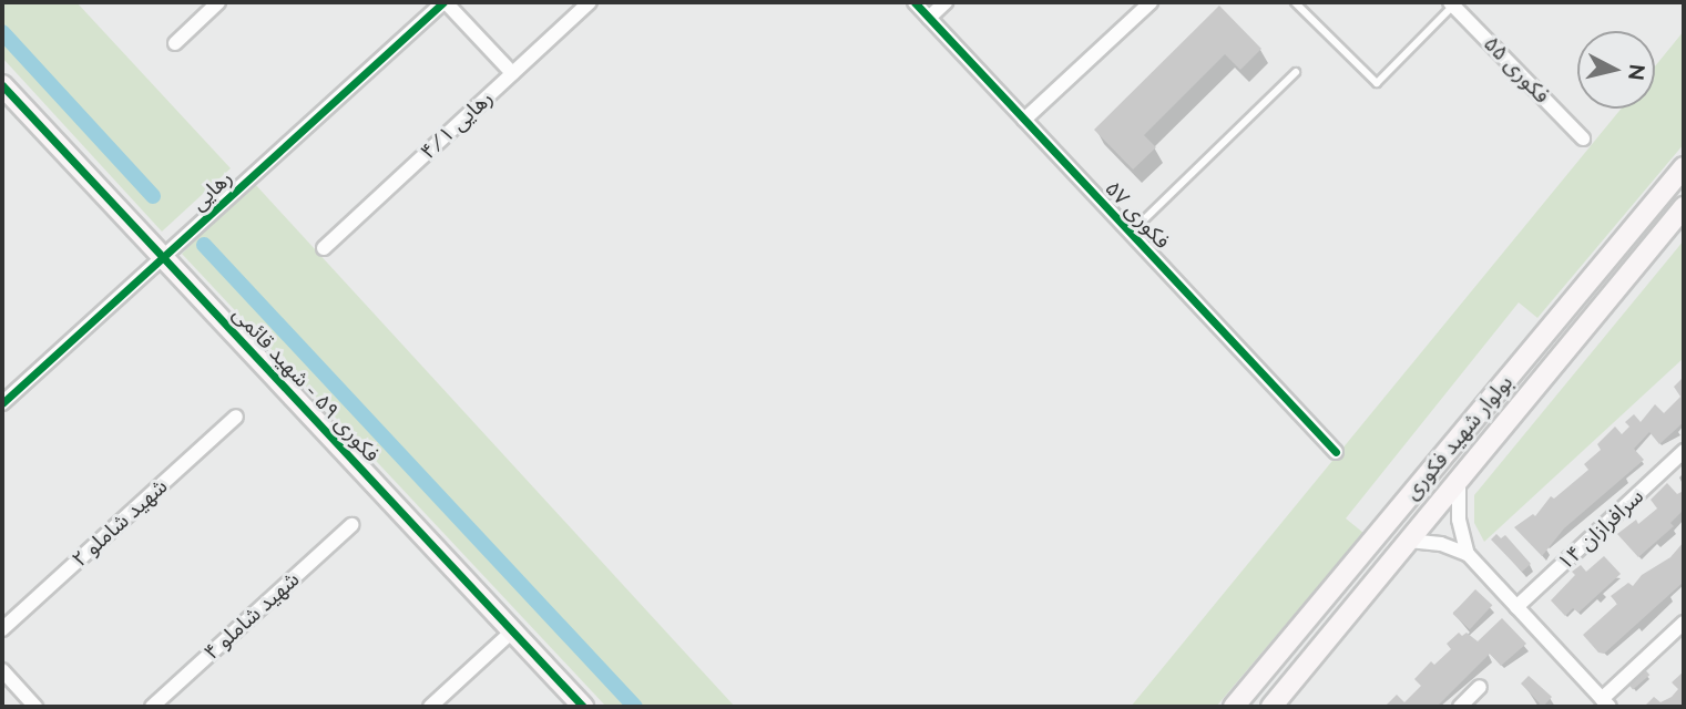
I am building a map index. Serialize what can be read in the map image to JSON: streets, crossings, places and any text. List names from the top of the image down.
{
  "streets": {
    "main road": ["فکوری ۵۹ - شهید قائمی", "بولوار شهید فکوری"],
    "street": [
      "فکوری ۵۵",
      "رهایی ۴/۱",
      "رهایی",
      "فکوری ۵۷",
      "شهید شاملو ۲",
      "سرافرازان ۱۴",
      "شهید شاملو ۴"
    ]
  },
  "crossings": [
    ["رهایی", "فکوری ۵۹ - شهید قائمی"]
  ],
  "north": "right"
}
